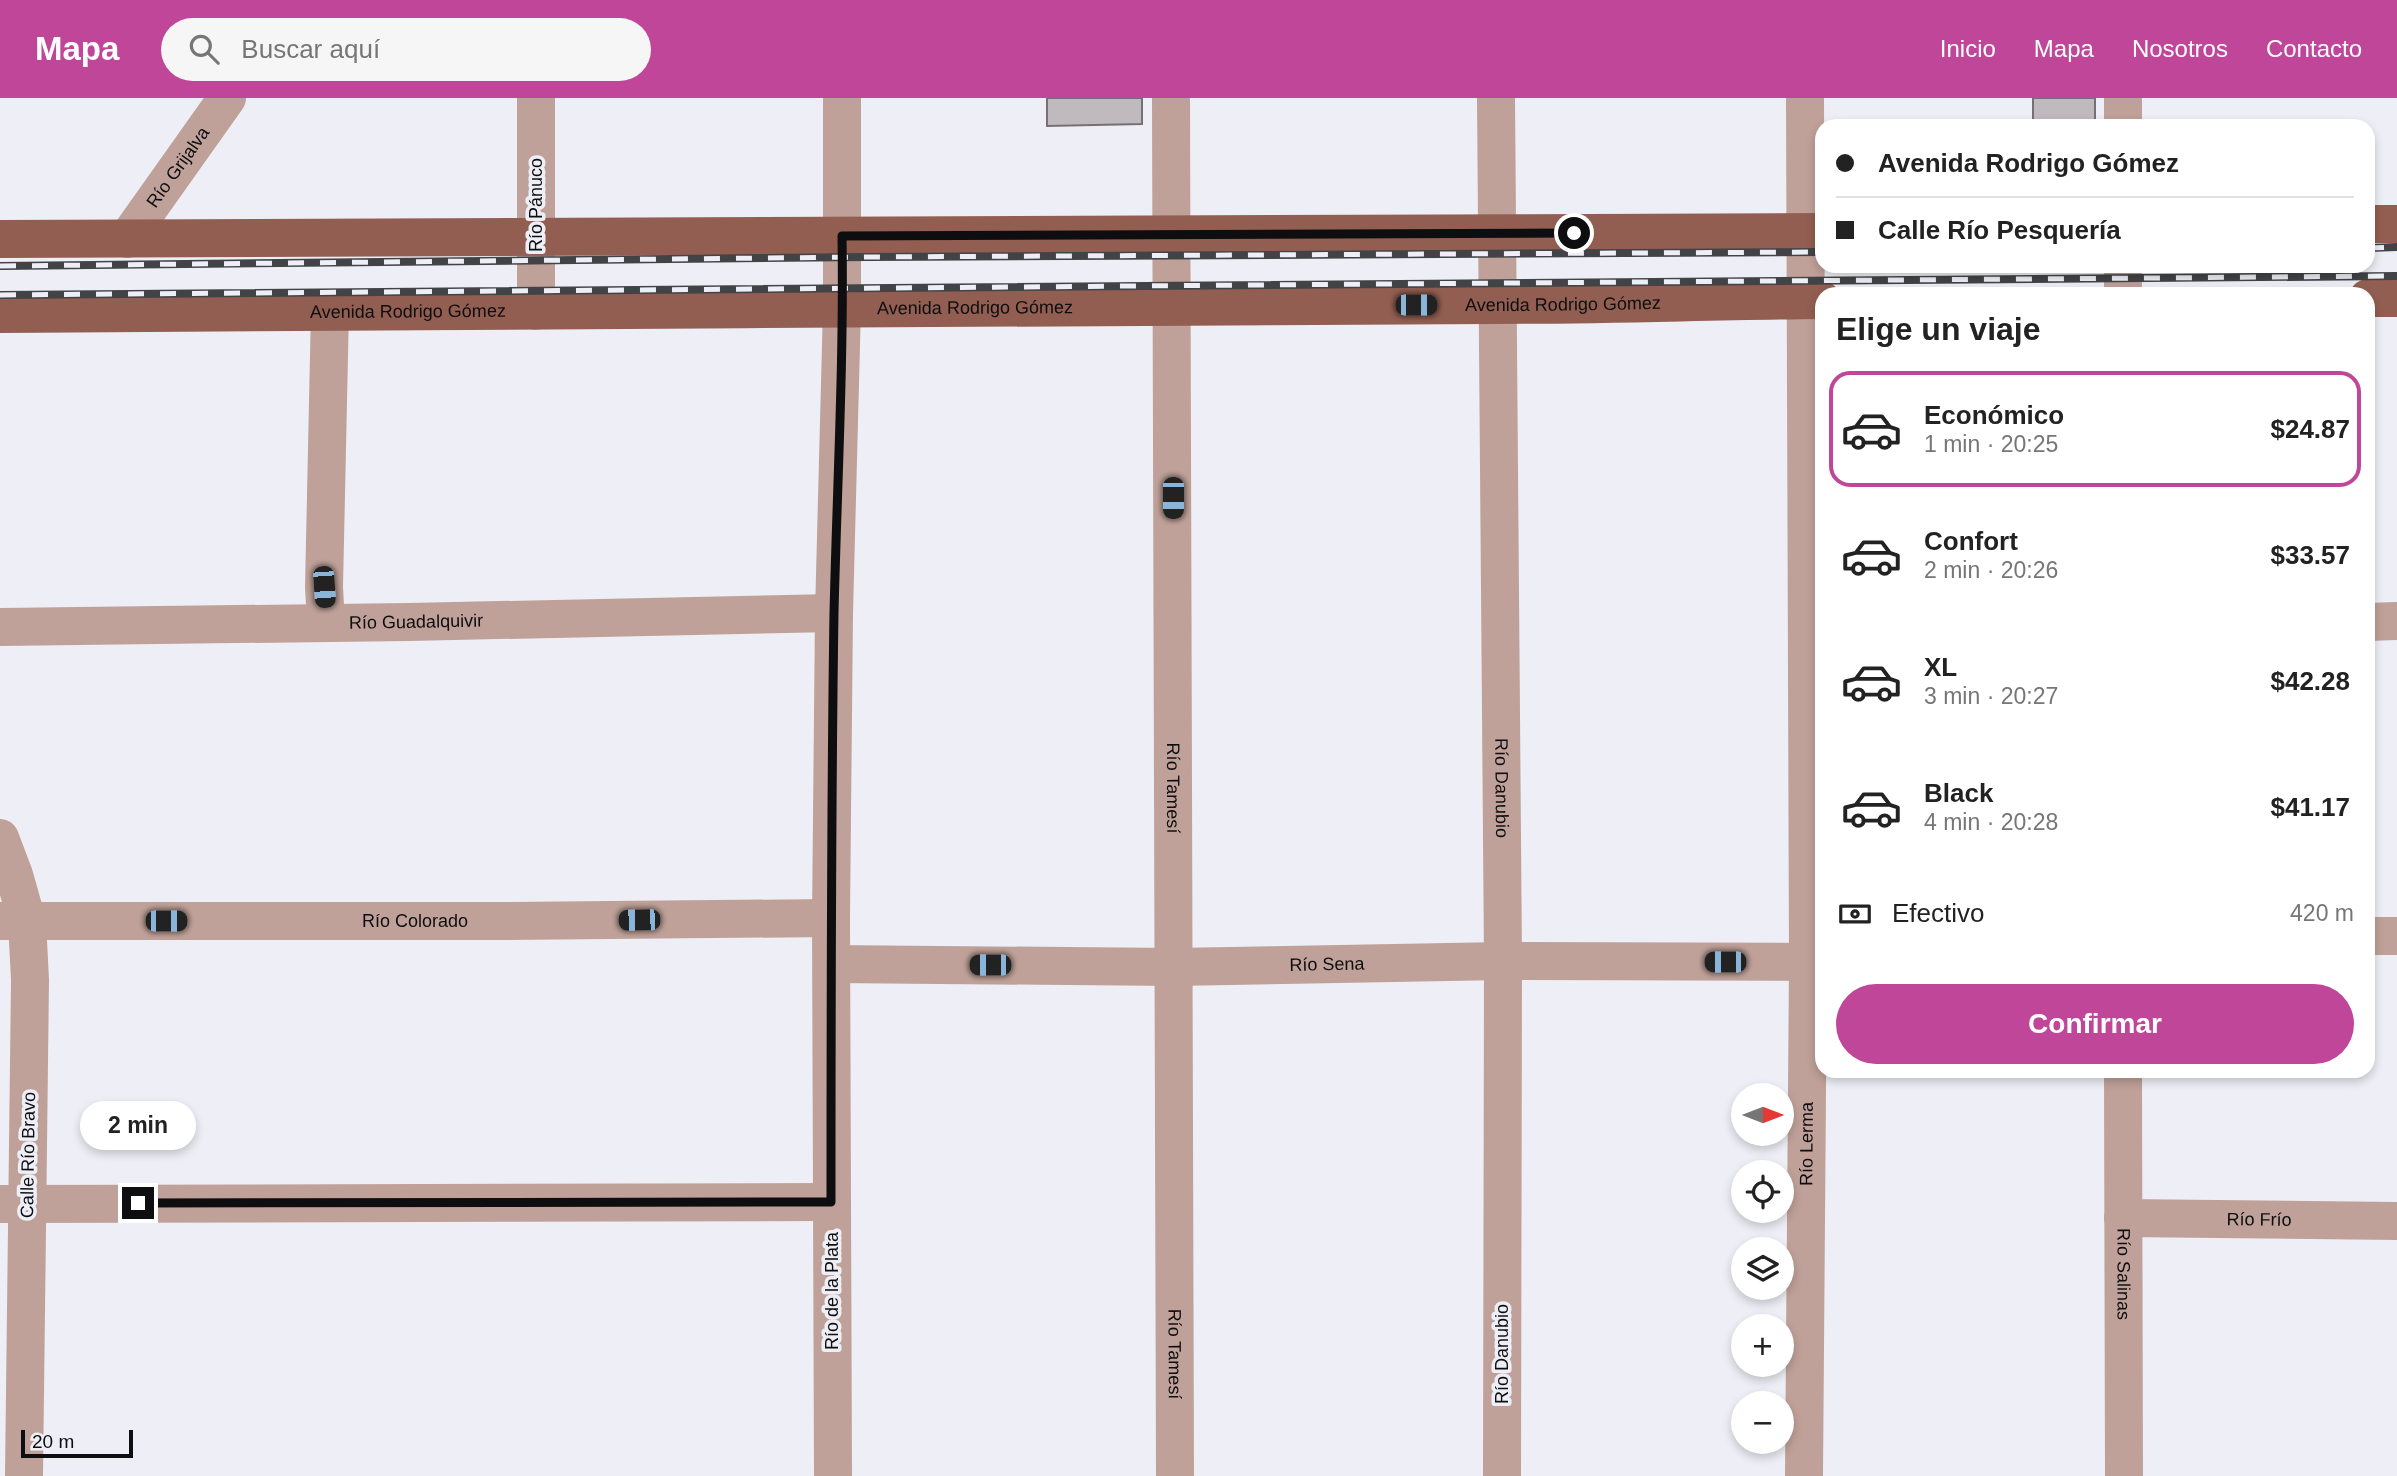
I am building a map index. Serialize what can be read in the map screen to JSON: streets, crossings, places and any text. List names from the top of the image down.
{
  "streets": {
    "main road": ["Avenida Rodrigo Gómez"],
    "street": [
      "Río Grijalva",
      "Río Pánuco",
      "Río Guadalquivir",
      "Río Tamesí",
      "Río Danubio",
      "Río Colorado",
      "Río Sena",
      "Río Lerma",
      "Calle Río Bravo",
      "Río Frío",
      "Río Salinas",
      "Río de la Plata"
    ]
  },
  "crossings": [
    ["Río Pánuco", "Avenida Rodrigo Gómez"],
    ["Avenida Rodrigo Gómez", "Río Tamesí"],
    ["Avenida Rodrigo Gómez", "Río Danubio"],
    ["Avenida Rodrigo Gómez", "Río Lerma"],
    ["Avenida Rodrigo Gómez", "Río de la Plata"],
    ["Río Guadalquivir", "Río de la Plata"],
    ["Río Tamesí", "Río Sena"],
    ["Río Danubio", "Río Sena"],
    ["Río Colorado", "Calle Río Bravo"],
    ["Río Colorado", "Río de la Plata"],
    ["Río Sena", "Río Lerma"],
    ["Río Sena", "Río de la Plata"],
    ["Río Frío", "Río Salinas"]
  ],
  "scale_bar": "20 m",
  "north": "right",
  "page": {
    "header": "Mapa",
    "search": "Buscar aquí",
    "nav": [
      "Inicio",
      "Mapa",
      "Nosotros",
      "Contacto"
    ],
    "banner": ["Avenida Rodrigo Gómez", "Calle Río Pesquería"],
    "heading": "Elige un viaje",
    "list": [
      {
        "name": "Económico",
        "note": "1 min · 20:25",
        "value": "$24.87"
      },
      {
        "name": "Confort",
        "note": "2 min · 20:26",
        "value": "$33.57"
      },
      {
        "name": "XL",
        "note": "3 min · 20:27",
        "value": "$42.28"
      },
      {
        "name": "Black",
        "note": "4 min · 20:28",
        "value": "$41.17"
      }
    ],
    "pay": ["Efectivo", "420 m"],
    "buttons": "Confirmar",
    "map_buttons": ["+", "−"],
    "bubble": "2 min",
    "scale": "20 m"
  }
}
